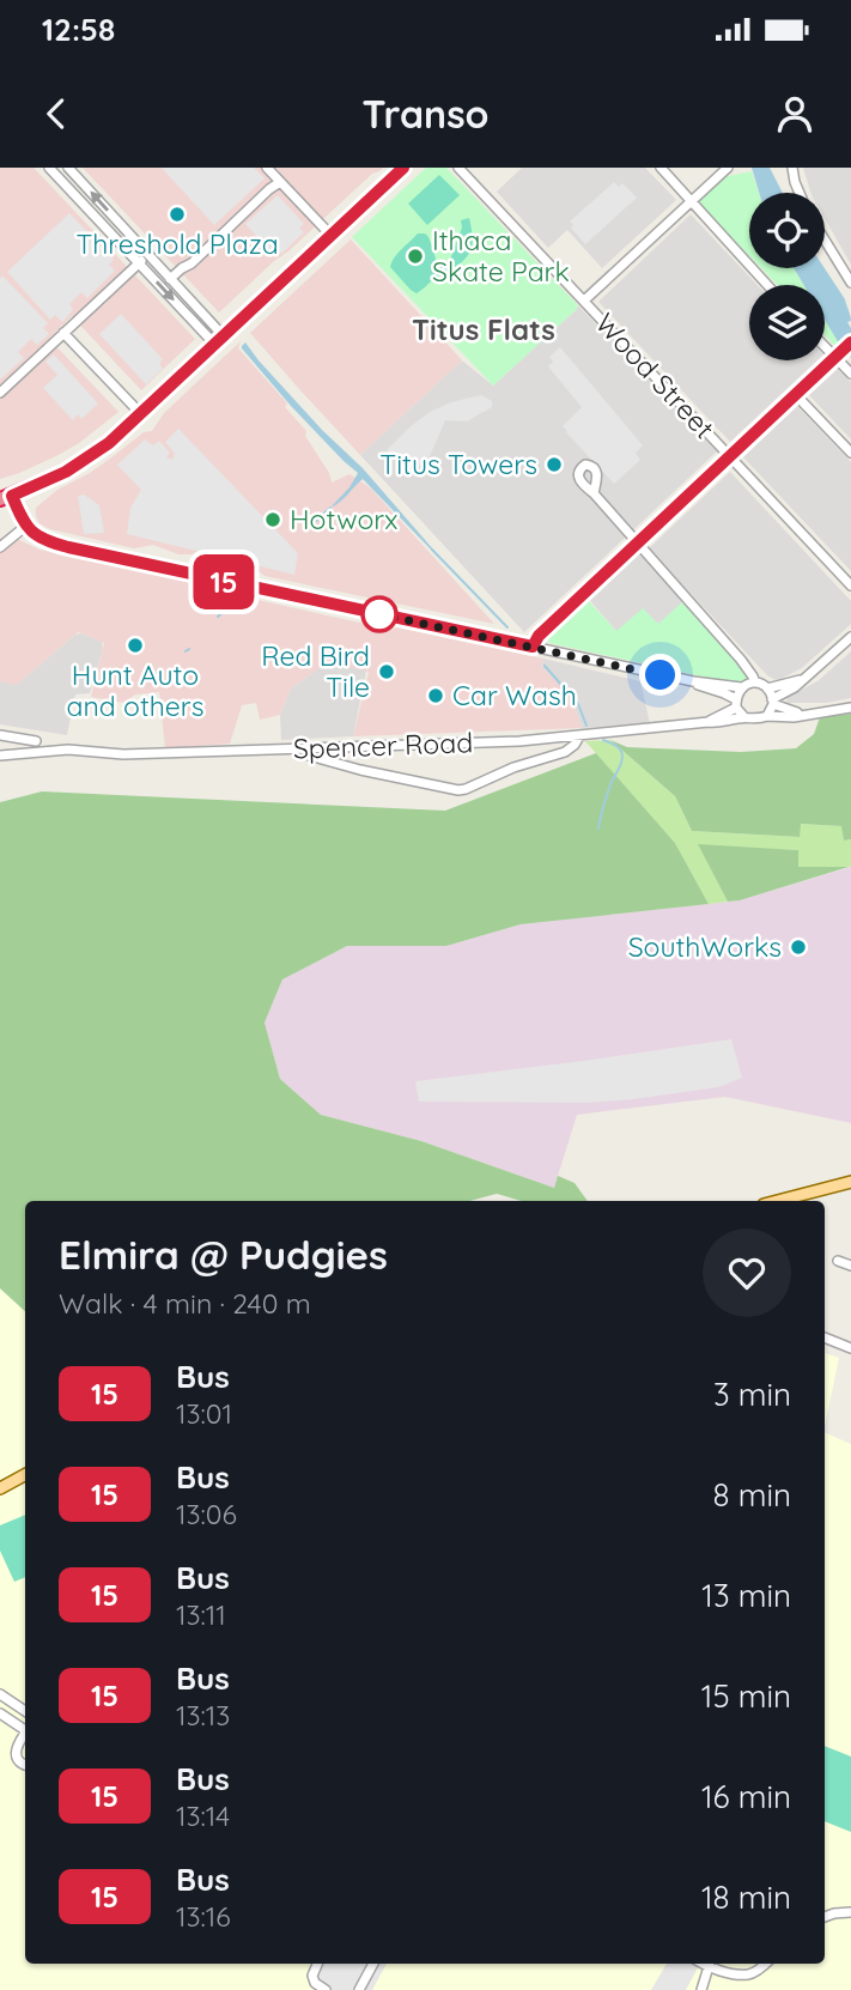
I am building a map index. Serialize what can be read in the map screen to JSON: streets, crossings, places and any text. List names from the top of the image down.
{
  "streets": {
    "street": ["Wood Street", "Spencer Road"]
  },
  "districts": ["Titus Flats"],
  "places": [
    "Threshold Plaza",
    "Ithaca Skate Park",
    "Titus Towers",
    "Hotworx",
    "Hunt Auto and others",
    "Red Bird Tile",
    "Car Wash",
    "SouthWorks"
  ],
  "lines": ["bus line 15"],
  "page": {
    "status": "12:58",
    "header": "Transo",
    "on_map": "15",
    "heading": ["Elmira @ Pudgies", "Walk · 4 min · 240 m"],
    "list": [
      {
        "mark": "15",
        "name": "Bus",
        "note": "13:01",
        "value": "3 min"
      },
      {
        "mark": "15",
        "name": "Bus",
        "note": "13:06",
        "value": "8 min"
      },
      {
        "mark": "15",
        "name": "Bus",
        "note": "13:11",
        "value": "13 min"
      },
      {
        "mark": "15",
        "name": "Bus",
        "note": "13:13",
        "value": "15 min"
      },
      {
        "mark": "15",
        "name": "Bus",
        "note": "13:14",
        "value": "16 min"
      },
      {
        "mark": "15",
        "name": "Bus",
        "note": "13:16",
        "value": "18 min"
      }
    ]
  }
}
